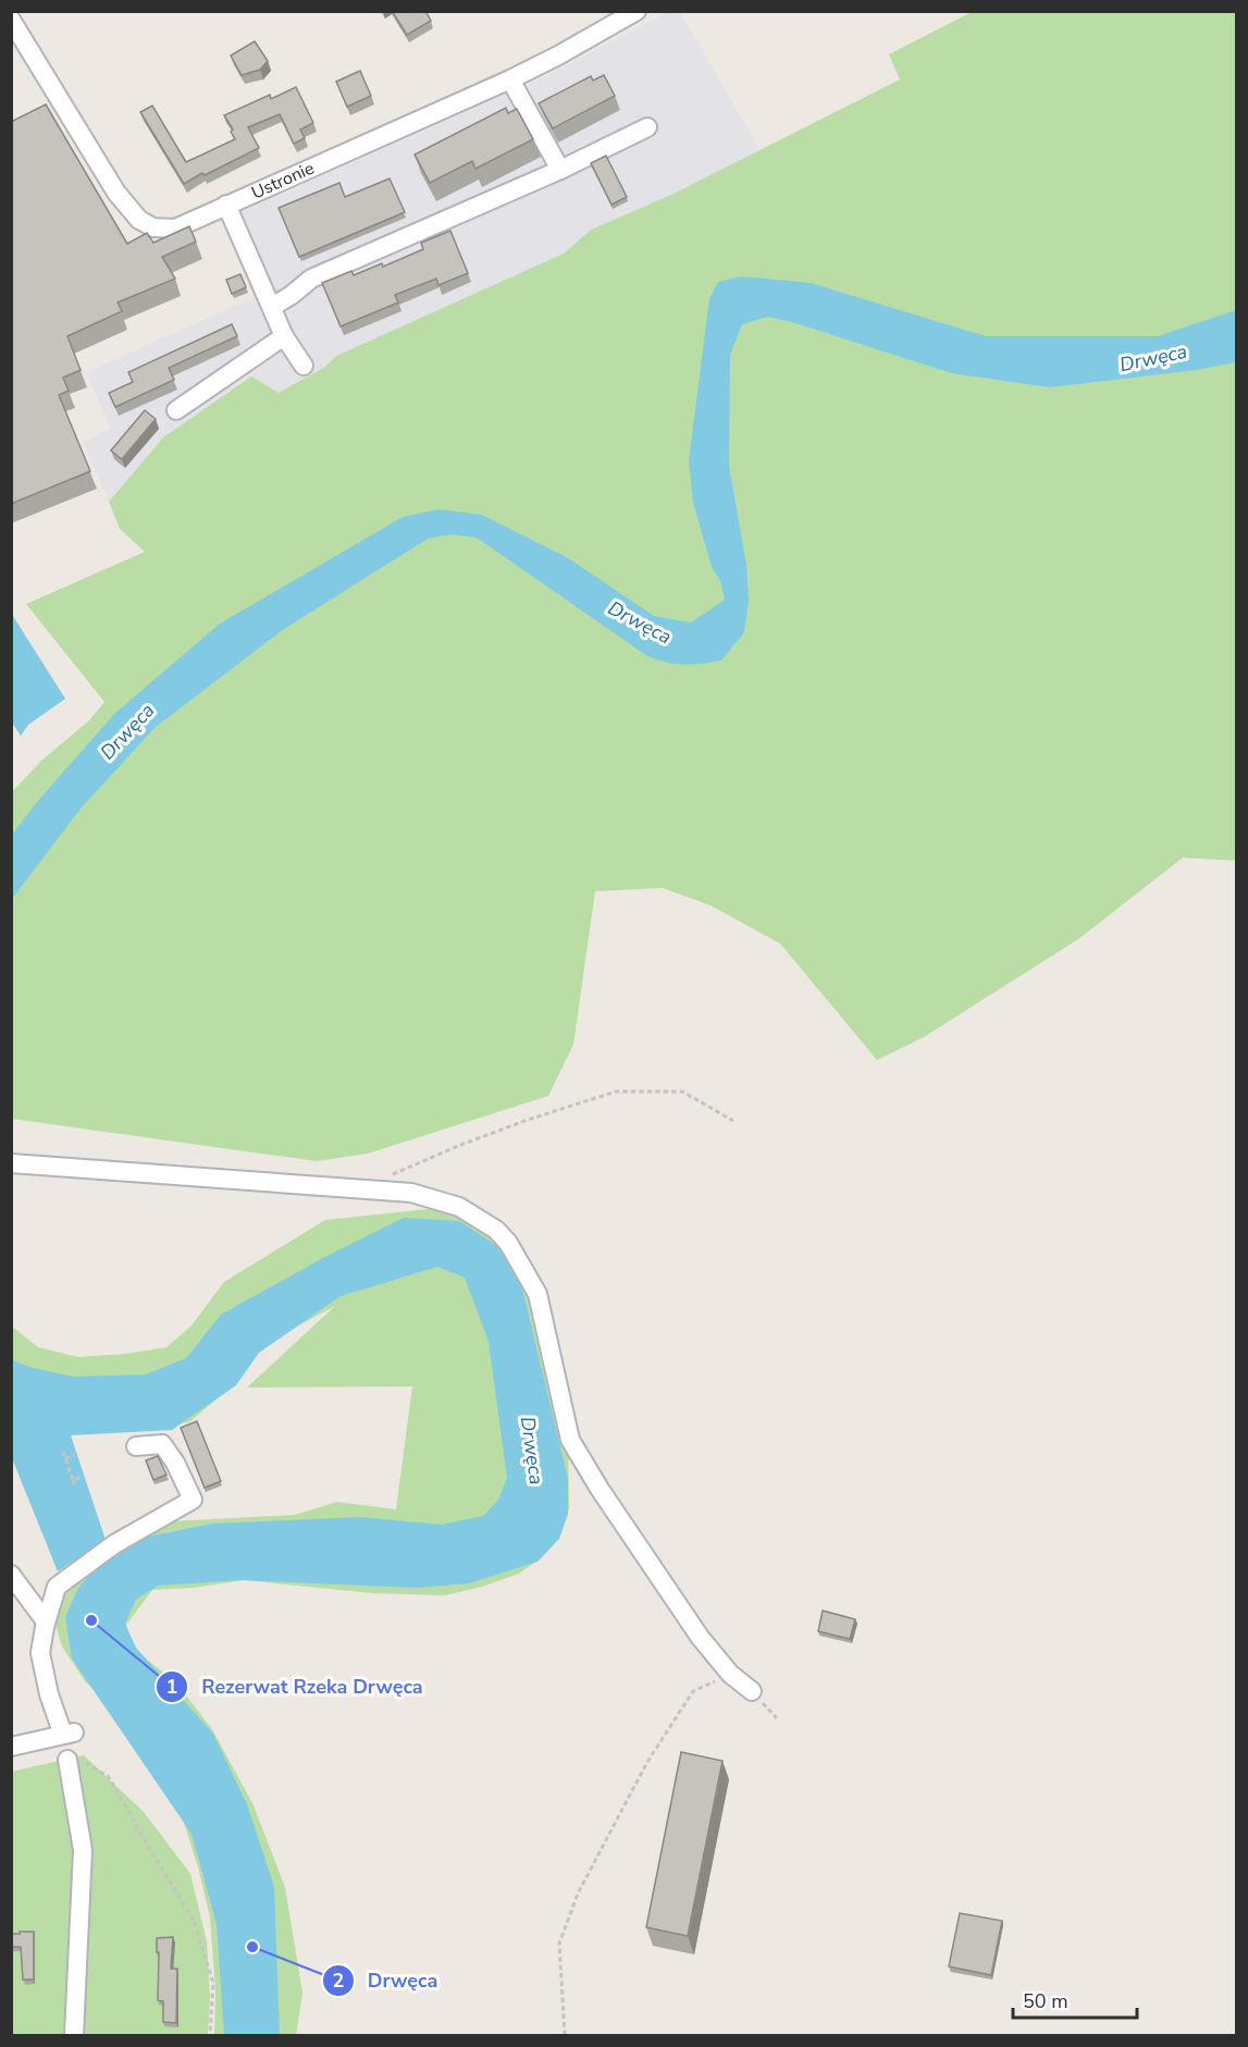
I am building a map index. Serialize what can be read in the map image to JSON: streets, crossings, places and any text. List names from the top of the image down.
{
  "streets": {
    "street": ["Ustronie"]
  },
  "water": ["Drwęca"],
  "places": ["Rezerwat Rzeka Drwęca", "Drwęca"],
  "scale_bar": "50 m"
}
